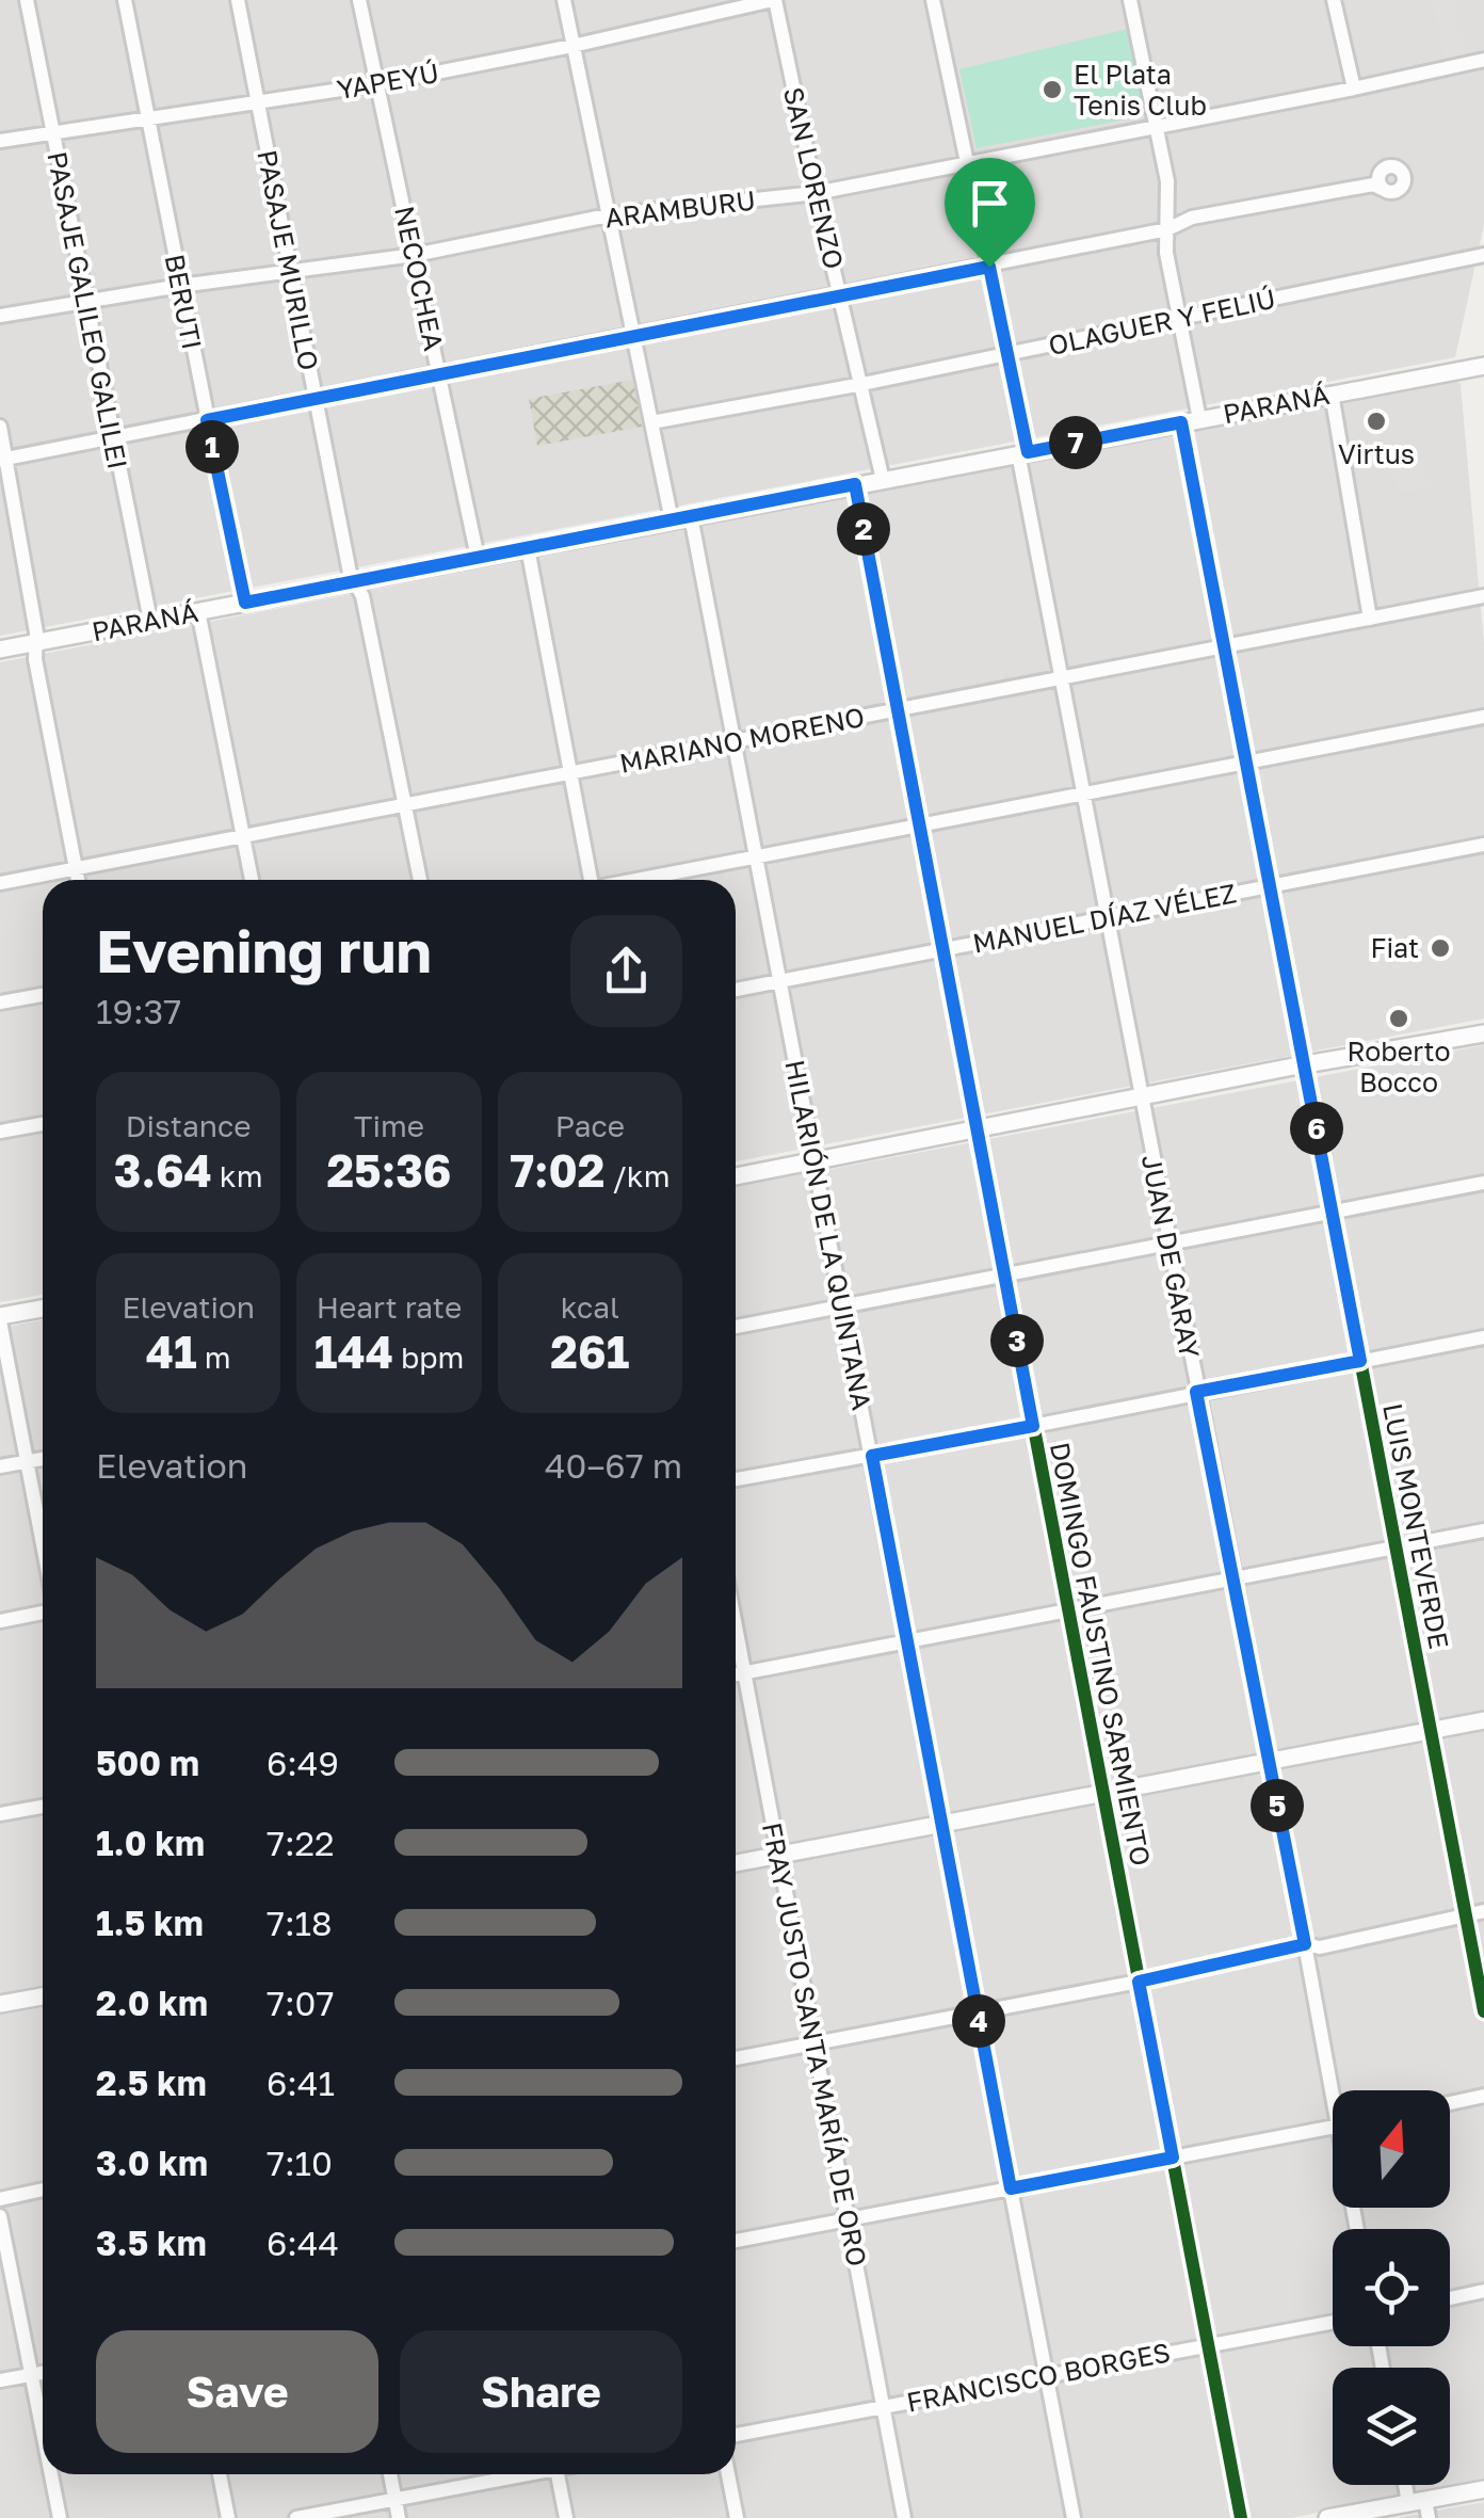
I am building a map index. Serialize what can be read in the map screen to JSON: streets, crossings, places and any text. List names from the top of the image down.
{
  "streets": {
    "street": [
      "YAPEYÚ",
      "SAN LORENZO",
      "ARAMBURU",
      "PASAJE MURILLO",
      "NECOCHEA",
      "BERUTI",
      "PASAJE GALILEO GALILEI",
      "OLAGUER Y FELIÚ",
      "PARANÁ",
      "MARIANO MORENO",
      "MANUEL DÍAZ VÉLEZ",
      "HILARIÓN DE LA QUINTANA",
      "JUAN DE GARAY",
      "LUIS MONTEVERDE",
      "DOMINGO FAUSTINO SARMIENTO",
      "FRAY JUSTO SANTA MARÍA DE ORO",
      "FRANCISCO BORGES"
    ]
  },
  "crossings": [
    ["YAPEYÚ", "SAN LORENZO"],
    ["YAPEYÚ", "PASAJE MURILLO"],
    ["YAPEYÚ", "NECOCHEA"],
    ["YAPEYÚ", "BERUTI"],
    ["YAPEYÚ", "PASAJE GALILEO GALILEI"],
    ["SAN LORENZO", "ARAMBURU"],
    ["SAN LORENZO", "OLAGUER Y FELIÚ"],
    ["SAN LORENZO", "PARANÁ"],
    ["ARAMBURU", "PASAJE MURILLO"],
    ["ARAMBURU", "NECOCHEA"],
    ["ARAMBURU", "BERUTI"],
    ["ARAMBURU", "PASAJE GALILEO GALILEI"],
    ["ARAMBURU", "JUAN DE GARAY"],
    ["ARAMBURU", "LUIS MONTEVERDE"],
    ["PASAJE MURILLO", "PARANÁ"],
    ["PASAJE MURILLO", "MARIANO MORENO"],
    ["NECOCHEA", "PARANÁ"],
    ["BERUTI", "PARANÁ"],
    ["PASAJE GALILEO GALILEI", "PARANÁ"],
    ["OLAGUER Y FELIÚ", "JUAN DE GARAY"],
    ["OLAGUER Y FELIÚ", "LUIS MONTEVERDE"],
    ["PARANÁ", "HILARIÓN DE LA QUINTANA"],
    ["PARANÁ", "JUAN DE GARAY"],
    ["PARANÁ", "LUIS MONTEVERDE"],
    ["PARANÁ", "DOMINGO FAUSTINO SARMIENTO"],
    ["MARIANO MORENO", "HILARIÓN DE LA QUINTANA"],
    ["MARIANO MORENO", "JUAN DE GARAY"],
    ["MARIANO MORENO", "LUIS MONTEVERDE"],
    ["MARIANO MORENO", "DOMINGO FAUSTINO SARMIENTO"],
    ["MANUEL DÍAZ VÉLEZ", "HILARIÓN DE LA QUINTANA"],
    ["MANUEL DÍAZ VÉLEZ", "JUAN DE GARAY"],
    ["MANUEL DÍAZ VÉLEZ", "LUIS MONTEVERDE"],
    ["MANUEL DÍAZ VÉLEZ", "DOMINGO FAUSTINO SARMIENTO"],
    ["HILARIÓN DE LA QUINTANA", "FRANCISCO BORGES"],
    ["DOMINGO FAUSTINO SARMIENTO", "FRANCISCO BORGES"],
    ["FRAY JUSTO SANTA MARÍA DE ORO", "FRANCISCO BORGES"]
  ],
  "places": [
    "El Plata Tenis Club",
    "Virtus",
    "Fiat",
    "Roberto Bocco"
  ],
  "north": "top",
  "page": {
    "pins": [
      "7",
      "1",
      "2",
      "6",
      "3",
      "5",
      "4"
    ],
    "heading": ["Evening run", "19:37"],
    "stats": [
      ["Distance", "3.64 km"],
      ["Time", "25:36"],
      ["Pace", "7:02 /km"],
      ["Elevation", "41 m"],
      ["Heart rate", "144 bpm"],
      ["kcal", "261"]
    ],
    "chart": ["Elevation", "40–67 m"],
    "list": [
      {
        "name": "500 m",
        "note": "6:49"
      },
      {
        "name": "1.0 km",
        "note": "7:22"
      },
      {
        "name": "1.5 km",
        "note": "7:18"
      },
      {
        "name": "2.0 km",
        "note": "7:07"
      },
      {
        "name": "2.5 km",
        "note": "6:41"
      },
      {
        "name": "3.0 km",
        "note": "7:10"
      },
      {
        "name": "3.5 km",
        "note": "6:44"
      }
    ],
    "buttons": ["Save", "Share"]
  }
}
